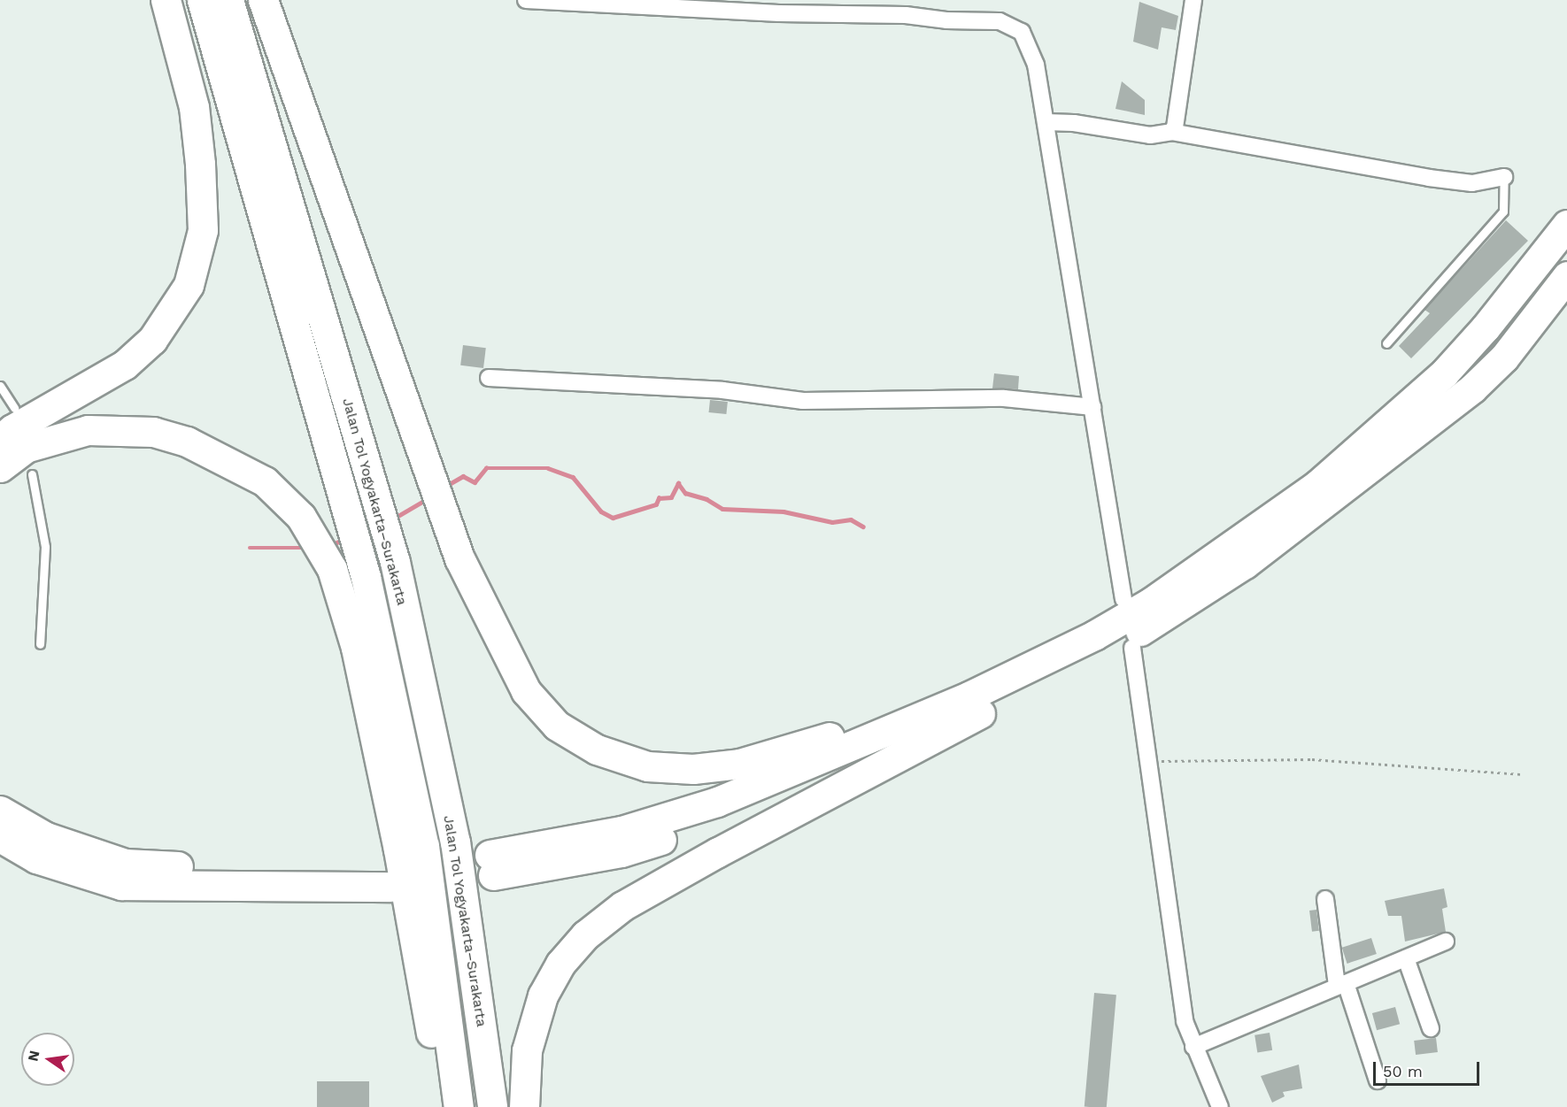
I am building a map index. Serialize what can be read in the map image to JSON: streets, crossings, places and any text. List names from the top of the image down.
{
  "streets": {
    "highway": ["Jalan Tol Yogyakarta–Surakarta"]
  },
  "scale_bar": "50 m",
  "north": "left"
}
